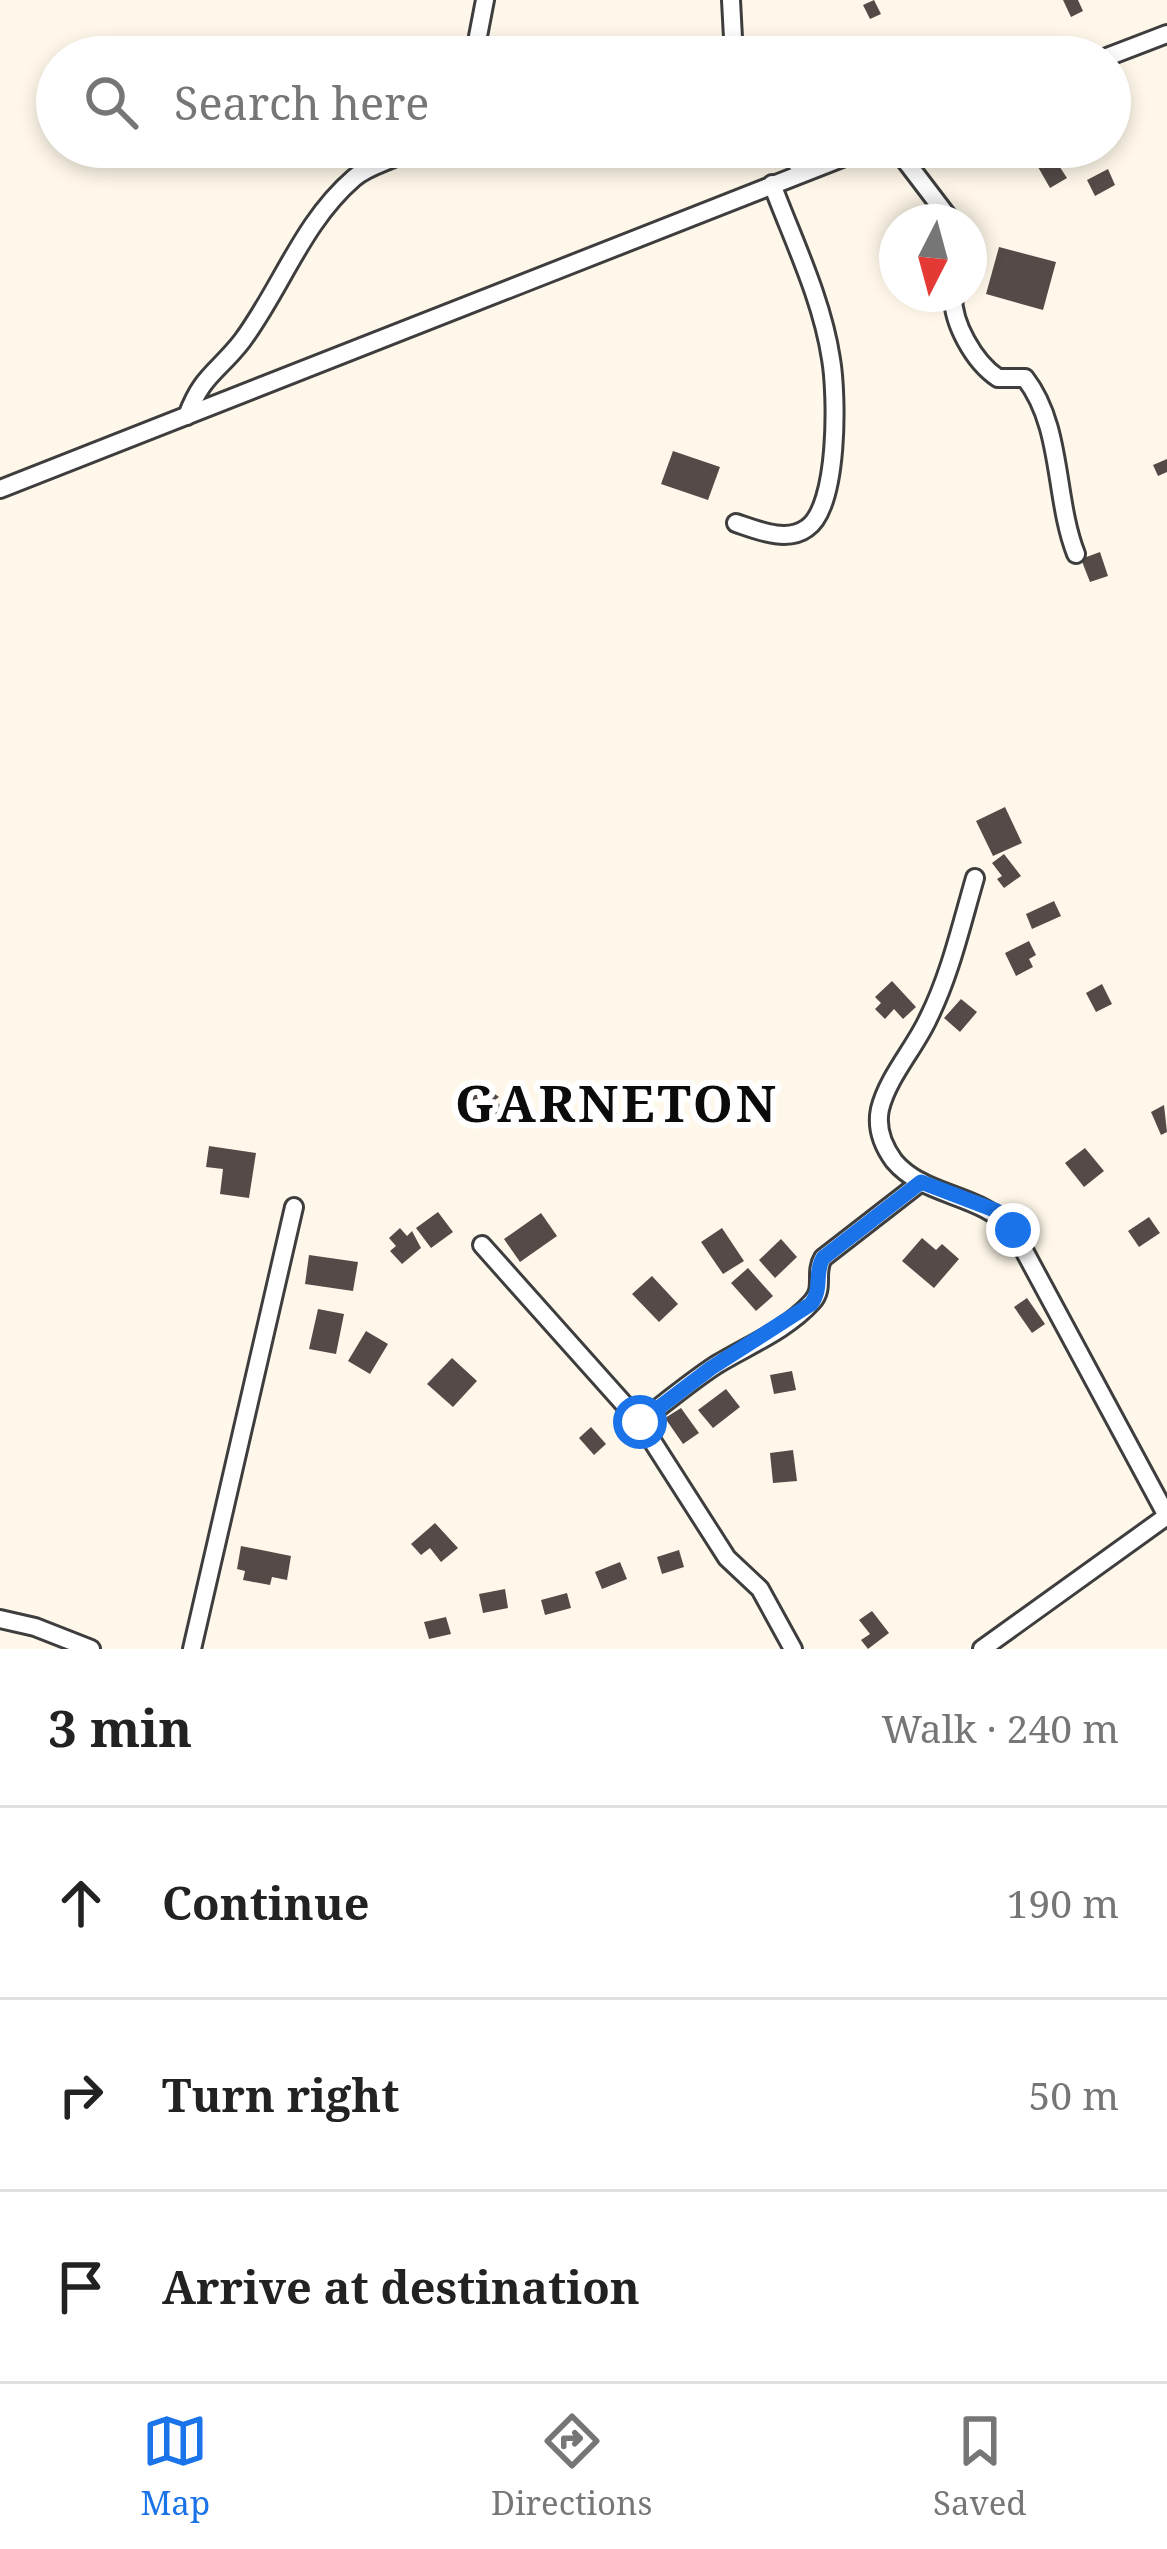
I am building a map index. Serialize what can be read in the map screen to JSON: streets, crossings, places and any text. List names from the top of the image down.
{
  "districts": ["GARNETON"],
  "north": "bottom",
  "page": {
    "search": "Search here",
    "heading": ["3 min", "Walk · 240 m"],
    "list": [
      ["Continue", "190 m"],
      ["Turn right", "50 m"],
      "Arrive at destination"
    ],
    "nav": ["Map", "Directions", "Saved"]
  }
}
